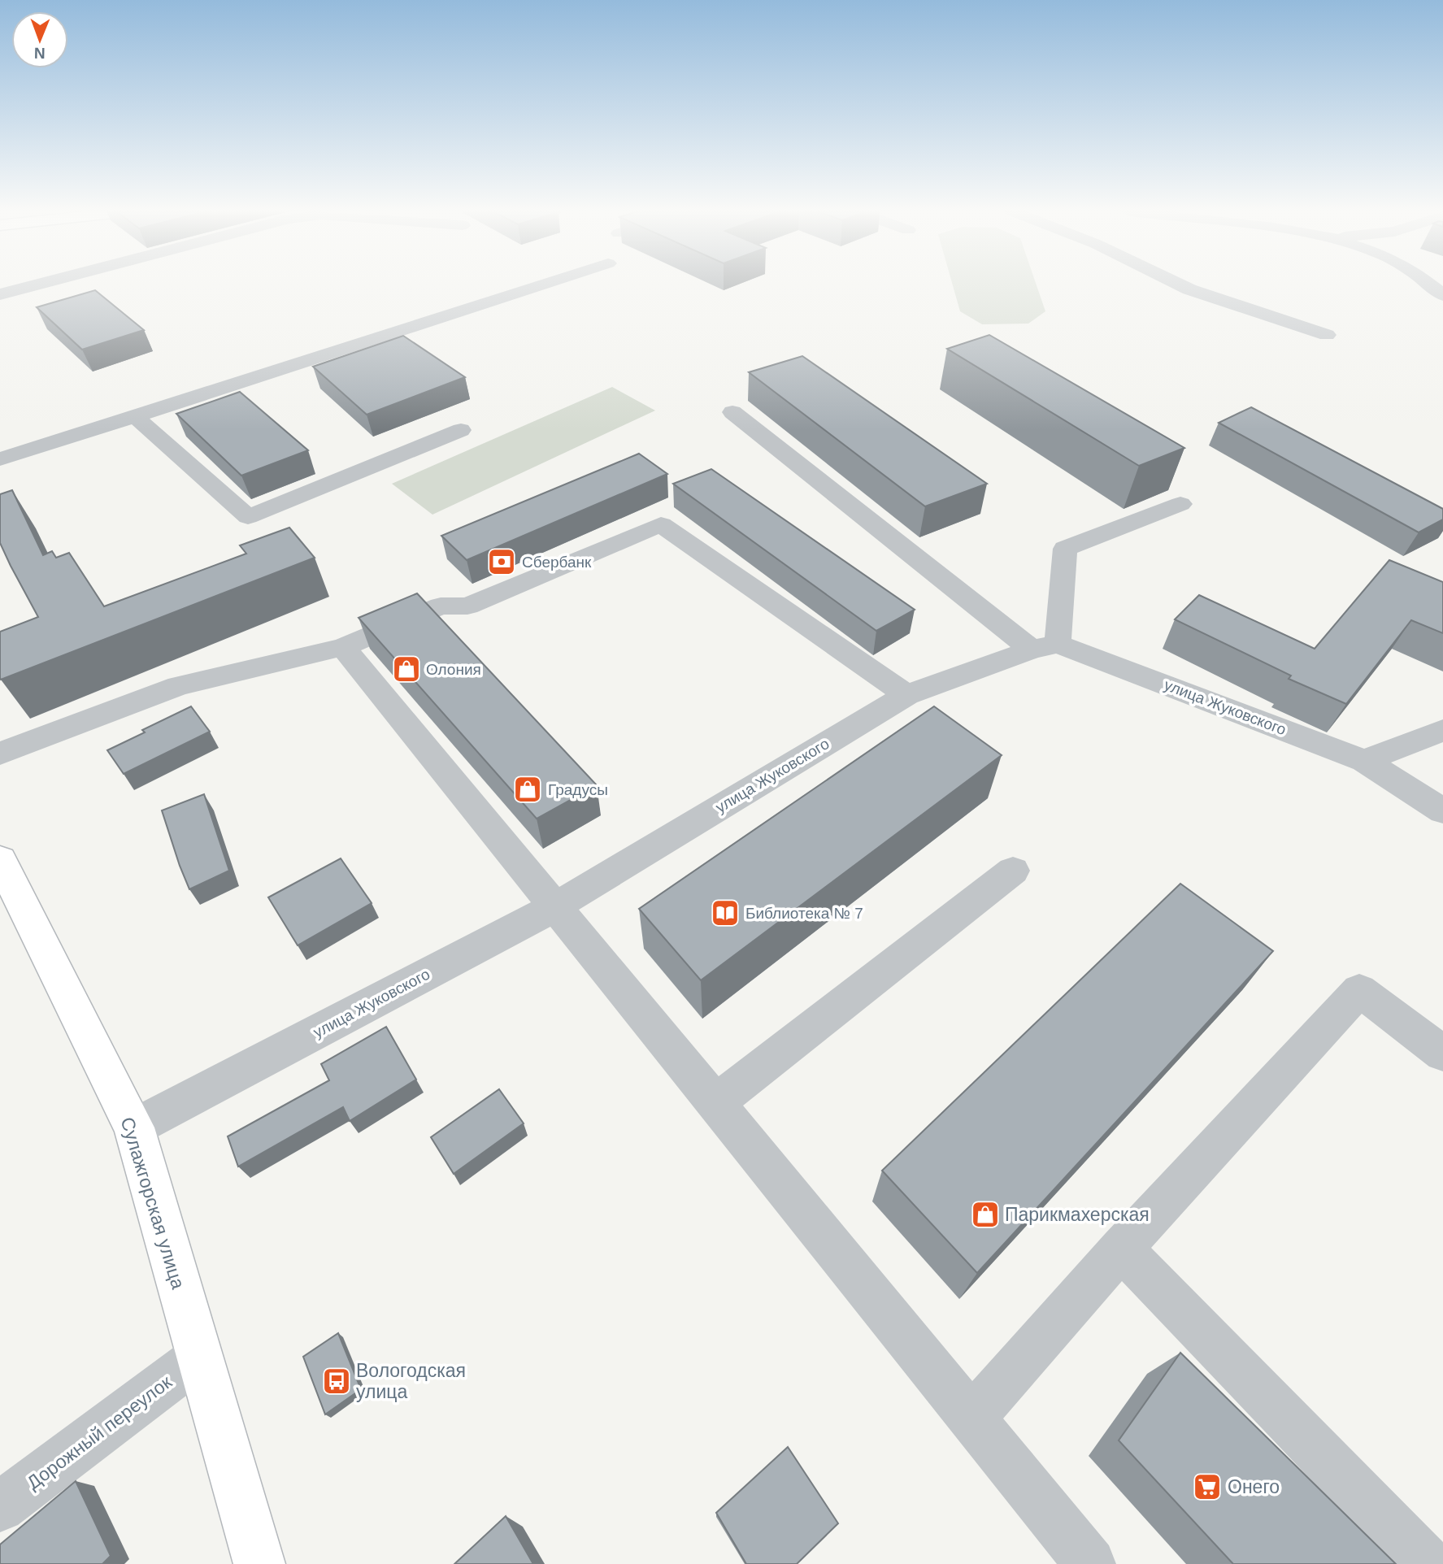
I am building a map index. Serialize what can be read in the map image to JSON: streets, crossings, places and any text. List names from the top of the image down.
{
  "streets": {
    "main road": ["Сулажгорская улица"],
    "street": ["улица Жуковского", "Дорожный переулок"]
  },
  "crossings": [
    ["улица Жуковского", "Сулажгорская улица"],
    ["Сулажгорская улица", "Дорожный переулок"]
  ],
  "places": {
    "bank": ["Сбербанк"],
    "shop": ["Олония", "Градусы", "Парикмахерская"],
    "library": ["Библиотека № 7"],
    "bus stop": ["Вологодская улица"],
    "supermarket": ["Онего"]
  },
  "north": "bottom"
}
